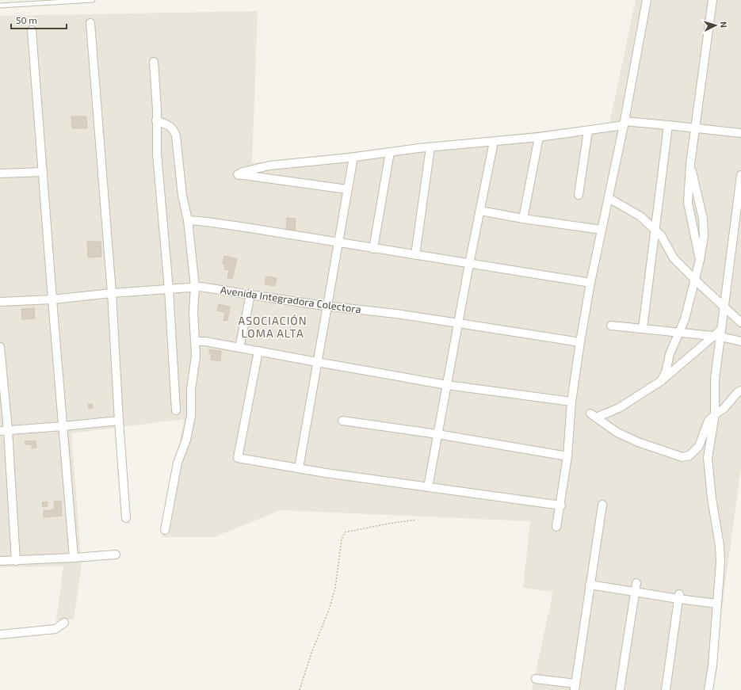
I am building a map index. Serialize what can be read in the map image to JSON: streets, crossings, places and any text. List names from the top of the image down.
{
  "streets": {
    "street": ["Avenida Integradora Colectora"]
  },
  "districts": ["ASOCIACIÓN LOMA ALTA"],
  "scale_bar": "50 m",
  "north": "right"
}
